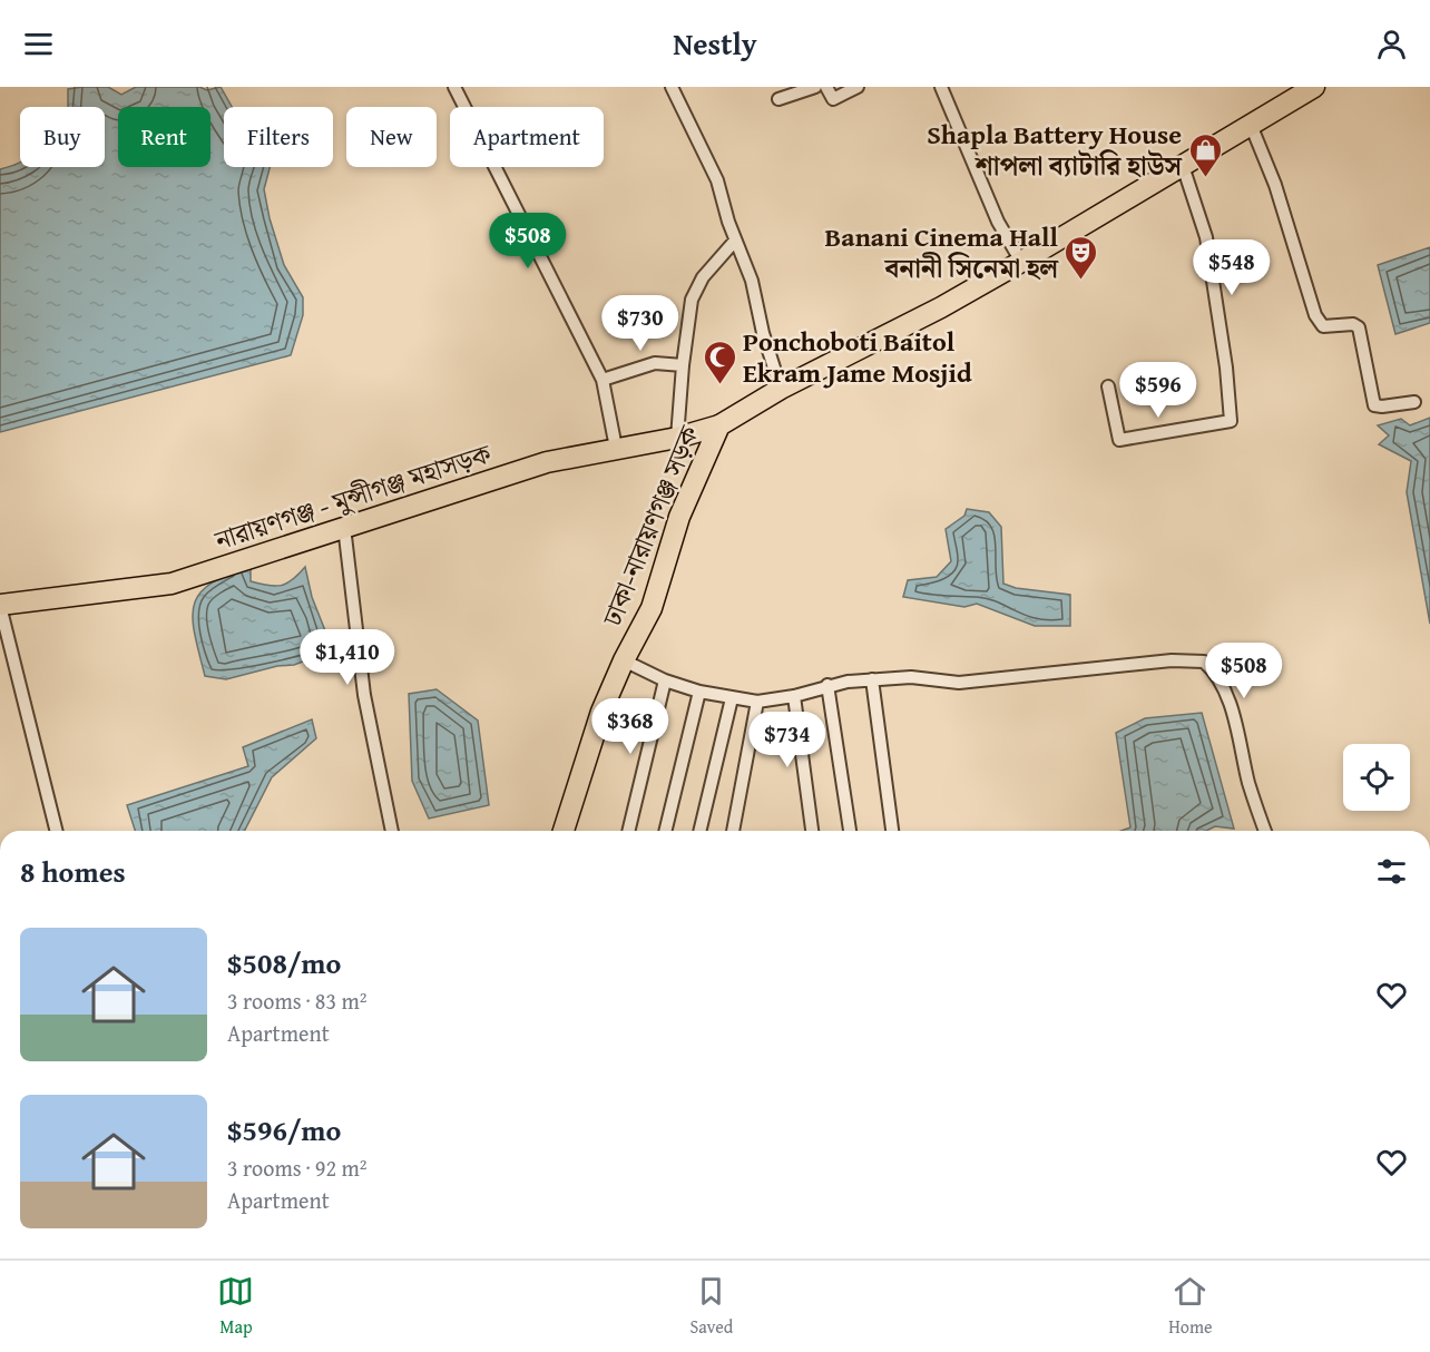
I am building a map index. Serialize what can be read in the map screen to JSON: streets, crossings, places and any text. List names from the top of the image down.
{
  "streets": {
    "main road": ["নারায়ণগঞ্জ - মুন্সীগঞ্জ মহাসড়ক", "ঢাকা-নারায়ণগঞ্জ সড়ক"]
  },
  "crossings": [
    ["নারায়ণগঞ্জ - মুন্সীগঞ্জ মহাসড়ক", "ঢাকা-নারায়ণগঞ্জ সড়ক"]
  ],
  "places": {
    "shop": ["Shapla Battery House শাপলা ব্যাটারি হাউস"],
    "theatre": ["Banani Cinema Hall বনানী সিনেমা হল"],
    "mosque": ["Ponchoboti Baitol Ekram Jame Mosjid"]
  },
  "page": {
    "header": "Nestly",
    "chip": [
      "Buy",
      "Rent",
      "Filters",
      "New",
      "Apartment"
    ],
    "price": [
      "$508",
      "$548",
      "$730",
      "$596",
      "$1,410",
      "$508",
      "$368",
      "$734"
    ],
    "heading": "8 homes",
    "list": [
      {
        "name": "$508/mo",
        "note": "3 rooms · 83 m² · Apartment"
      },
      {
        "name": "$596/mo",
        "note": "3 rooms · 92 m² · Apartment"
      }
    ],
    "tabs": ["Map", "Saved", "Home"]
  }
}
